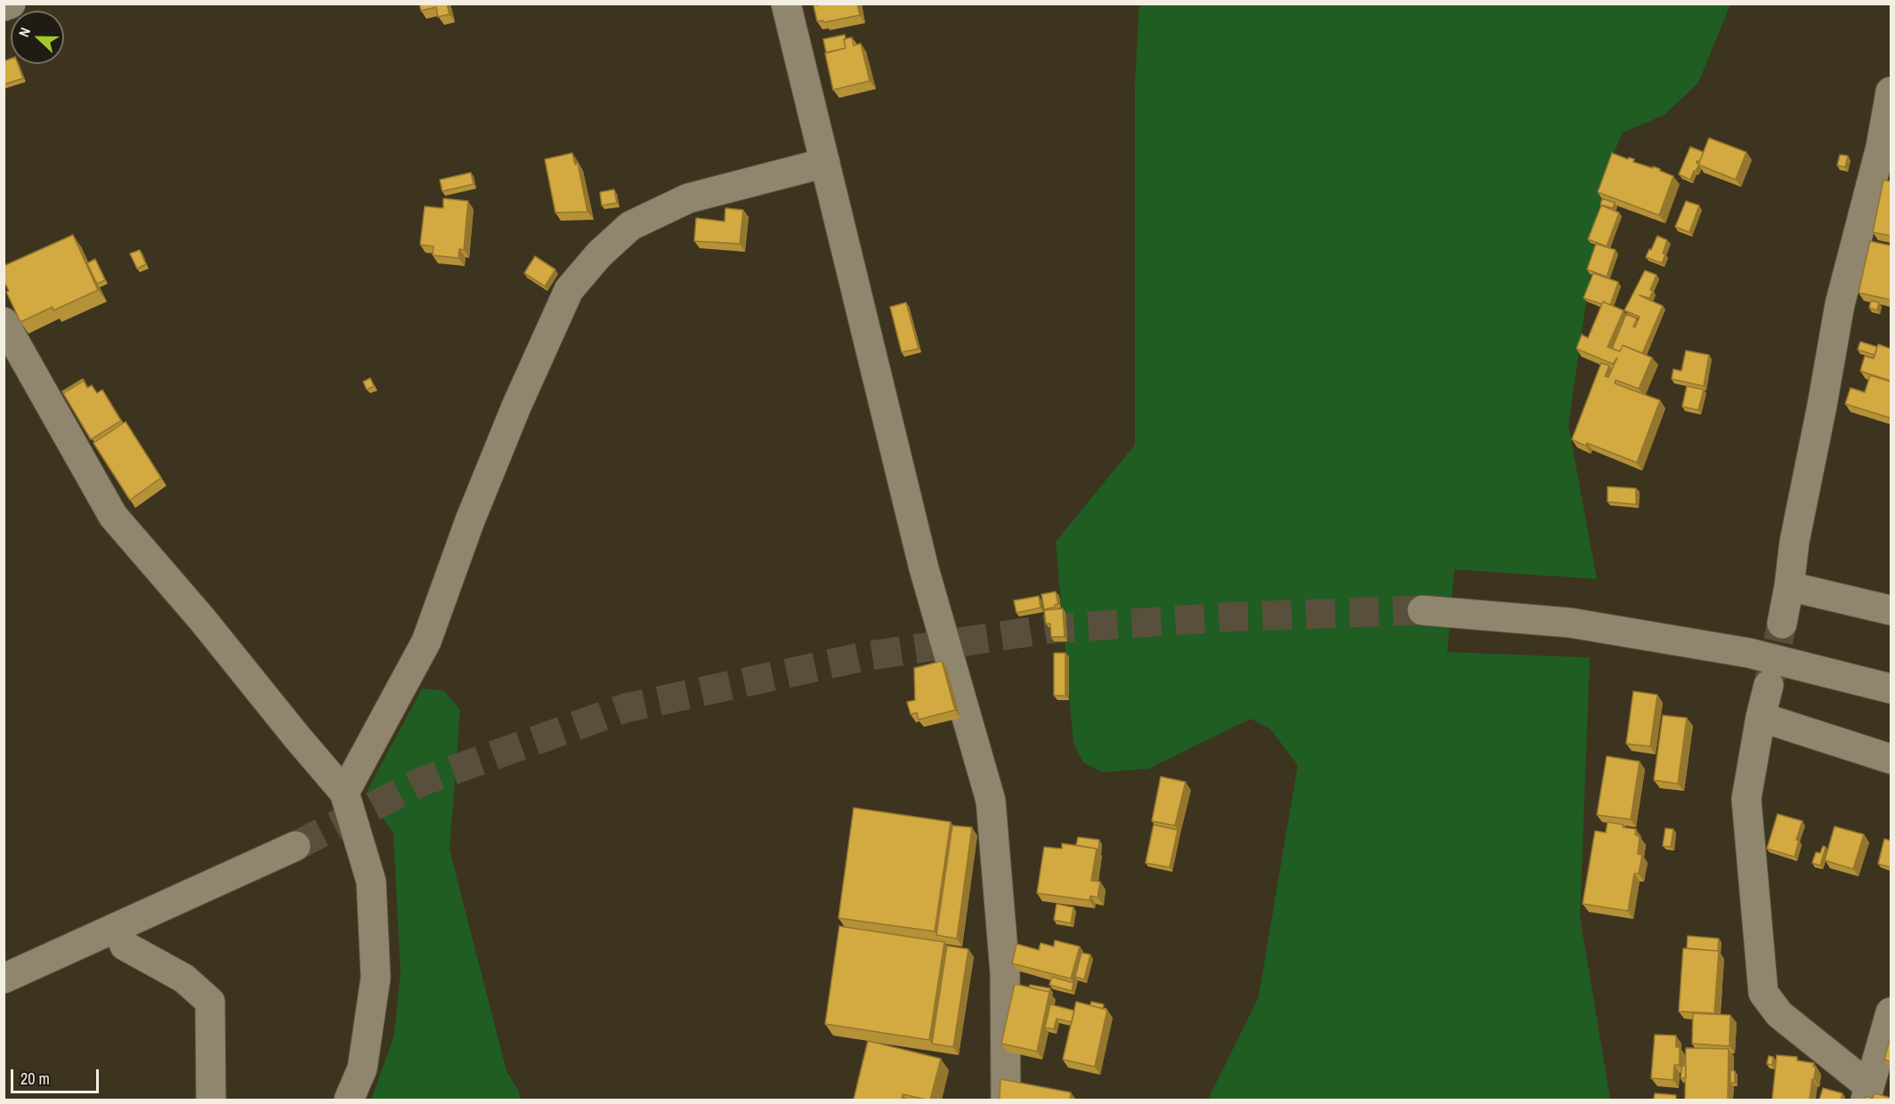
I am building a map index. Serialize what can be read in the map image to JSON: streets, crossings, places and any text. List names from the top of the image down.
{
  "scale_bar": "20 m",
  "north": "left"
}
